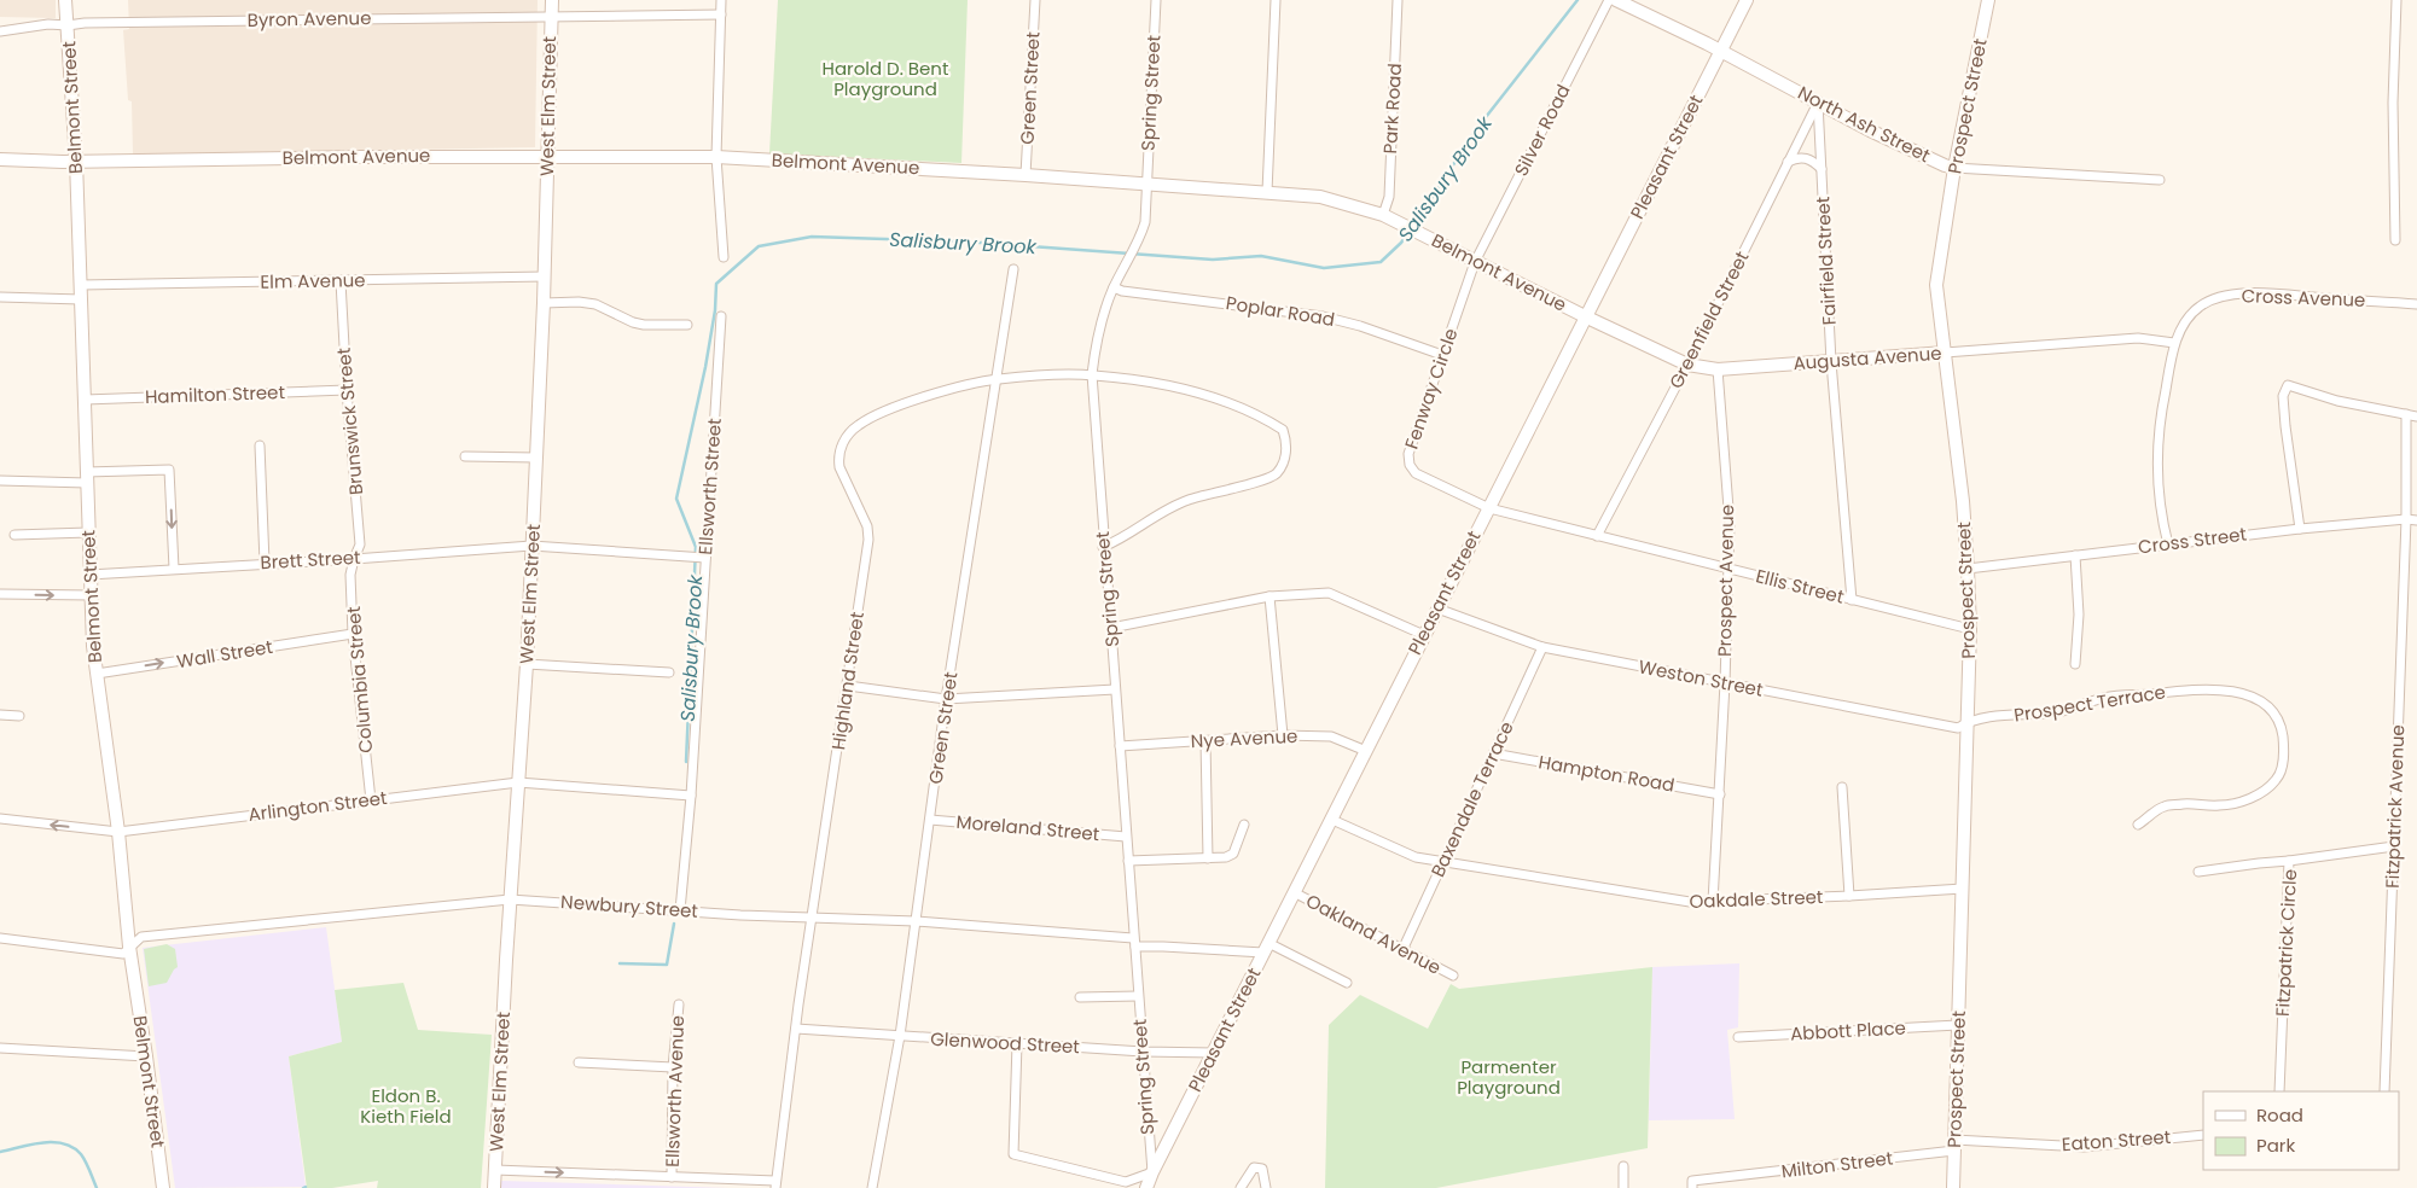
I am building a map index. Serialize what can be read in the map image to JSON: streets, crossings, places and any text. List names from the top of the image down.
{
  "streets": {
    "street": [
      "Byron Avenue",
      "Green Street",
      "Spring Street",
      "West Elm Street",
      "Prospect Street",
      "Belmont Street",
      "Park Road",
      "North Ash Street",
      "Silver Road",
      "Belmont Avenue",
      "Pleasant Street",
      "Fairfield Street",
      "Elm Avenue",
      "Cross Avenue",
      "Poplar Road",
      "Greenfield Street",
      "Augusta Avenue",
      "Fenway Circle",
      "Hamilton Street",
      "Brunswick Street",
      "Ellsworth Street",
      "Cross Street",
      "Brett Street",
      "Prospect Avenue",
      "Ellis Street",
      "Wall Street",
      "Weston Street",
      "Columbia Street",
      "Highland Street",
      "Prospect Terrace",
      "Nye Avenue",
      "Hampton Road",
      "Baxendale Terrace",
      "Arlington Street",
      "Fitzpatrick Avenue",
      "Moreland Street",
      "Oakdale Street",
      "Newbury Street",
      "Oakland Avenue",
      "Fitzpatrick Circle",
      "Abbott Place",
      "Glenwood Street",
      "Ellsworth Avenue",
      "Eaton Street",
      "Milton Street"
    ]
  },
  "crossings": [
    ["Byron Avenue", "West Elm Street"],
    ["Byron Avenue", "Belmont Street"],
    ["Green Street", "Belmont Avenue"],
    ["Green Street", "Highland Street"],
    ["Green Street", "Moreland Street"],
    ["Green Street", "Newbury Street"],
    ["Green Street", "Glenwood Street"],
    ["Spring Street", "Belmont Avenue"],
    ["Spring Street", "Pleasant Street"],
    ["Spring Street", "Poplar Road"],
    ["Spring Street", "Highland Street"],
    ["Spring Street", "Nye Avenue"],
    ["Spring Street", "Moreland Street"],
    ["Spring Street", "Newbury Street"],
    ["Spring Street", "Glenwood Street"],
    ["West Elm Street", "Belmont Avenue"],
    ["West Elm Street", "Elm Avenue"],
    ["West Elm Street", "Brett Street"],
    ["West Elm Street", "Arlington Street"],
    ["West Elm Street", "Newbury Street"],
    ["Prospect Street", "North Ash Street"],
    ["Prospect Street", "Augusta Avenue"],
    ["Prospect Street", "Cross Street"],
    ["Prospect Street", "Ellis Street"],
    ["Prospect Street", "Weston Street"],
    ["Prospect Street", "Prospect Terrace"],
    ["Prospect Street", "Oakdale Street"],
    ["Prospect Street", "Abbott Place"],
    ["Prospect Street", "Eaton Street"],
    ["Prospect Street", "Milton Street"],
    ["Belmont Street", "Belmont Avenue"],
    ["Belmont Street", "Elm Avenue"],
    ["Belmont Street", "Hamilton Street"],
    ["Belmont Street", "Brett Street"],
    ["Belmont Street", "Wall Street"],
    ["Belmont Street", "Arlington Street"],
    ["Belmont Street", "Newbury Street"],
    ["Park Road", "Belmont Avenue"],
    ["North Ash Street", "Pleasant Street"],
    ["North Ash Street", "Fairfield Street"],
    ["North Ash Street", "Greenfield Street"],
    ["Silver Road", "Belmont Avenue"],
    ["Silver Road", "Fenway Circle"],
    ["Belmont Avenue", "Pleasant Street"],
    ["Belmont Avenue", "Augusta Avenue"],
    ["Belmont Avenue", "Fenway Circle"],
    ["Pleasant Street", "Augusta Avenue"],
    ["Pleasant Street", "Fenway Circle"],
    ["Pleasant Street", "Ellis Street"],
    ["Pleasant Street", "Weston Street"],
    ["Pleasant Street", "Nye Avenue"],
    ["Pleasant Street", "Oakdale Street"],
    ["Pleasant Street", "Newbury Street"],
    ["Pleasant Street", "Oakland Avenue"],
    ["Pleasant Street", "Glenwood Street"],
    ["Fairfield Street", "Greenfield Street"],
    ["Fairfield Street", "Augusta Avenue"],
    ["Fairfield Street", "Ellis Street"],
    ["Elm Avenue", "Brunswick Street"],
    ["Cross Avenue", "Augusta Avenue"],
    ["Cross Avenue", "Cross Street"],
    ["Poplar Road", "Fenway Circle"],
    ["Greenfield Street", "Augusta Avenue"],
    ["Greenfield Street", "Ellis Street"],
    ["Augusta Avenue", "Prospect Avenue"],
    ["Fenway Circle", "Ellis Street"],
    ["Hamilton Street", "Brunswick Street"],
    ["Brunswick Street", "Brett Street"],
    ["Brunswick Street", "Columbia Street"],
    ["Ellsworth Street", "Brett Street"],
    ["Ellsworth Street", "Arlington Street"],
    ["Ellsworth Street", "Newbury Street"],
    ["Cross Street", "Fitzpatrick Avenue"],
    ["Brett Street", "Columbia Street"],
    ["Prospect Avenue", "Ellis Street"],
    ["Prospect Avenue", "Weston Street"],
    ["Prospect Avenue", "Hampton Road"],
    ["Prospect Avenue", "Oakdale Street"],
    ["Wall Street", "Columbia Street"],
    ["Weston Street", "Prospect Terrace"],
    ["Weston Street", "Baxendale Terrace"],
    ["Columbia Street", "Arlington Street"],
    ["Highland Street", "Newbury Street"],
    ["Highland Street", "Glenwood Street"],
    ["Hampton Road", "Baxendale Terrace"],
    ["Baxendale Terrace", "Oakdale Street"],
    ["Baxendale Terrace", "Oakland Avenue"],
    ["Fitzpatrick Avenue", "Fitzpatrick Circle"],
    ["Eaton Street", "Milton Street"]
  ],
  "one_way": ["Wall Street"],
  "water": ["Salisbury Brook"],
  "parks": ["Harold D. Bent Playground", "Parmenter Playground", "Eldon B. Kieth Field"],
  "legend": ["Road", "Park"]
}
